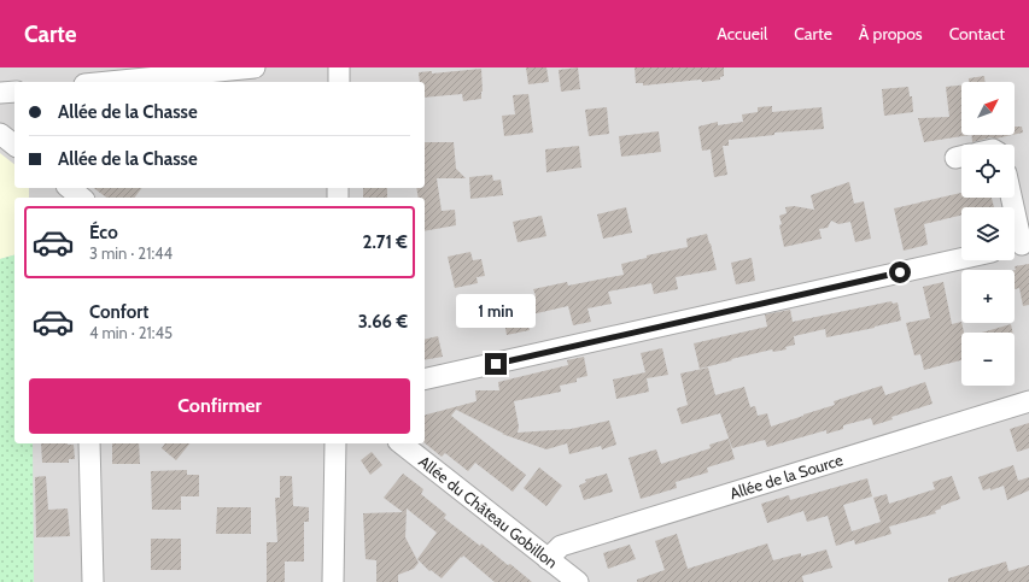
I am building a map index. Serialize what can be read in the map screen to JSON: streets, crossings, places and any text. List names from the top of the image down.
{
  "streets": {
    "street": ["Allée de la Source", "Allée du Château Gobillon"]
  },
  "crossings": [
    ["Allée de la Source", "Allée du Château Gobillon"]
  ],
  "north": "top right",
  "page": {
    "header": "Carte",
    "nav": [
      "Accueil",
      "Carte",
      "À propos",
      "Contact"
    ],
    "map_buttons": ["+", "−"],
    "banner": ["Allée de la Chasse", "Allée de la Chasse"],
    "list": [
      {
        "name": "Éco",
        "note": "3 min · 21:44",
        "value": "2.71 €"
      },
      {
        "name": "Confort",
        "note": "4 min · 21:45",
        "value": "3.66 €"
      }
    ],
    "bubble": "1 min",
    "buttons": "Confirmer"
  }
}
